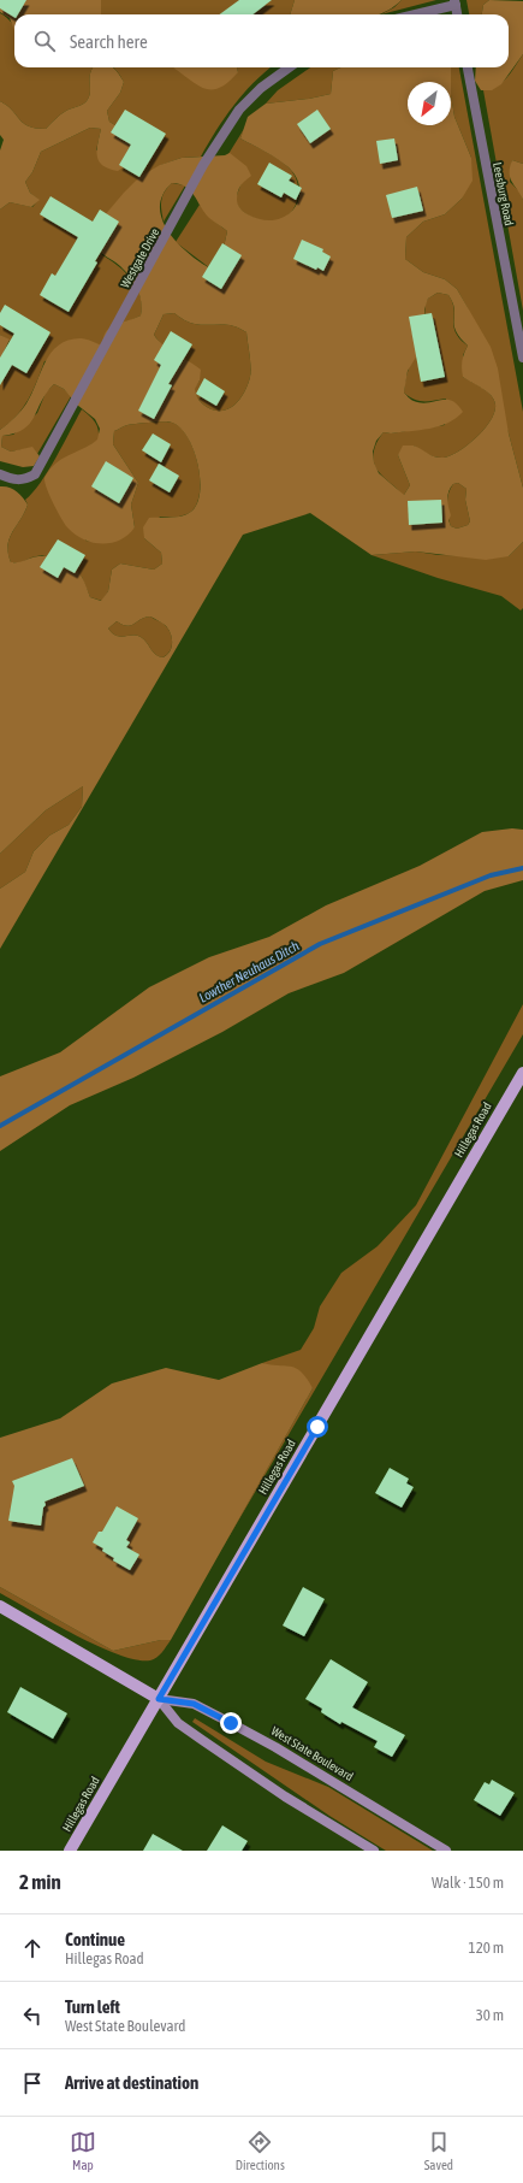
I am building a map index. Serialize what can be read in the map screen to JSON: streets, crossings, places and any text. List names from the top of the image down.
{
  "streets": {
    "main road": ["Hillegas Road", "West State Boulevard"],
    "street": ["Leesburg Road", "Westgate Drive"]
  },
  "crossings": [
    ["Hillegas Road", "West State Boulevard"]
  ],
  "water": ["Lowther Neuhaus Ditch"],
  "north": "bottom left",
  "page": {
    "search": "Search here",
    "heading": ["2 min", "Walk · 150 m"],
    "list": [
      ["Continue", "Hillegas Road", "120 m"],
      ["Turn left", "West State Boulevard", "30 m"],
      "Arrive at destination"
    ],
    "nav": ["Map", "Directions", "Saved"]
  }
}
